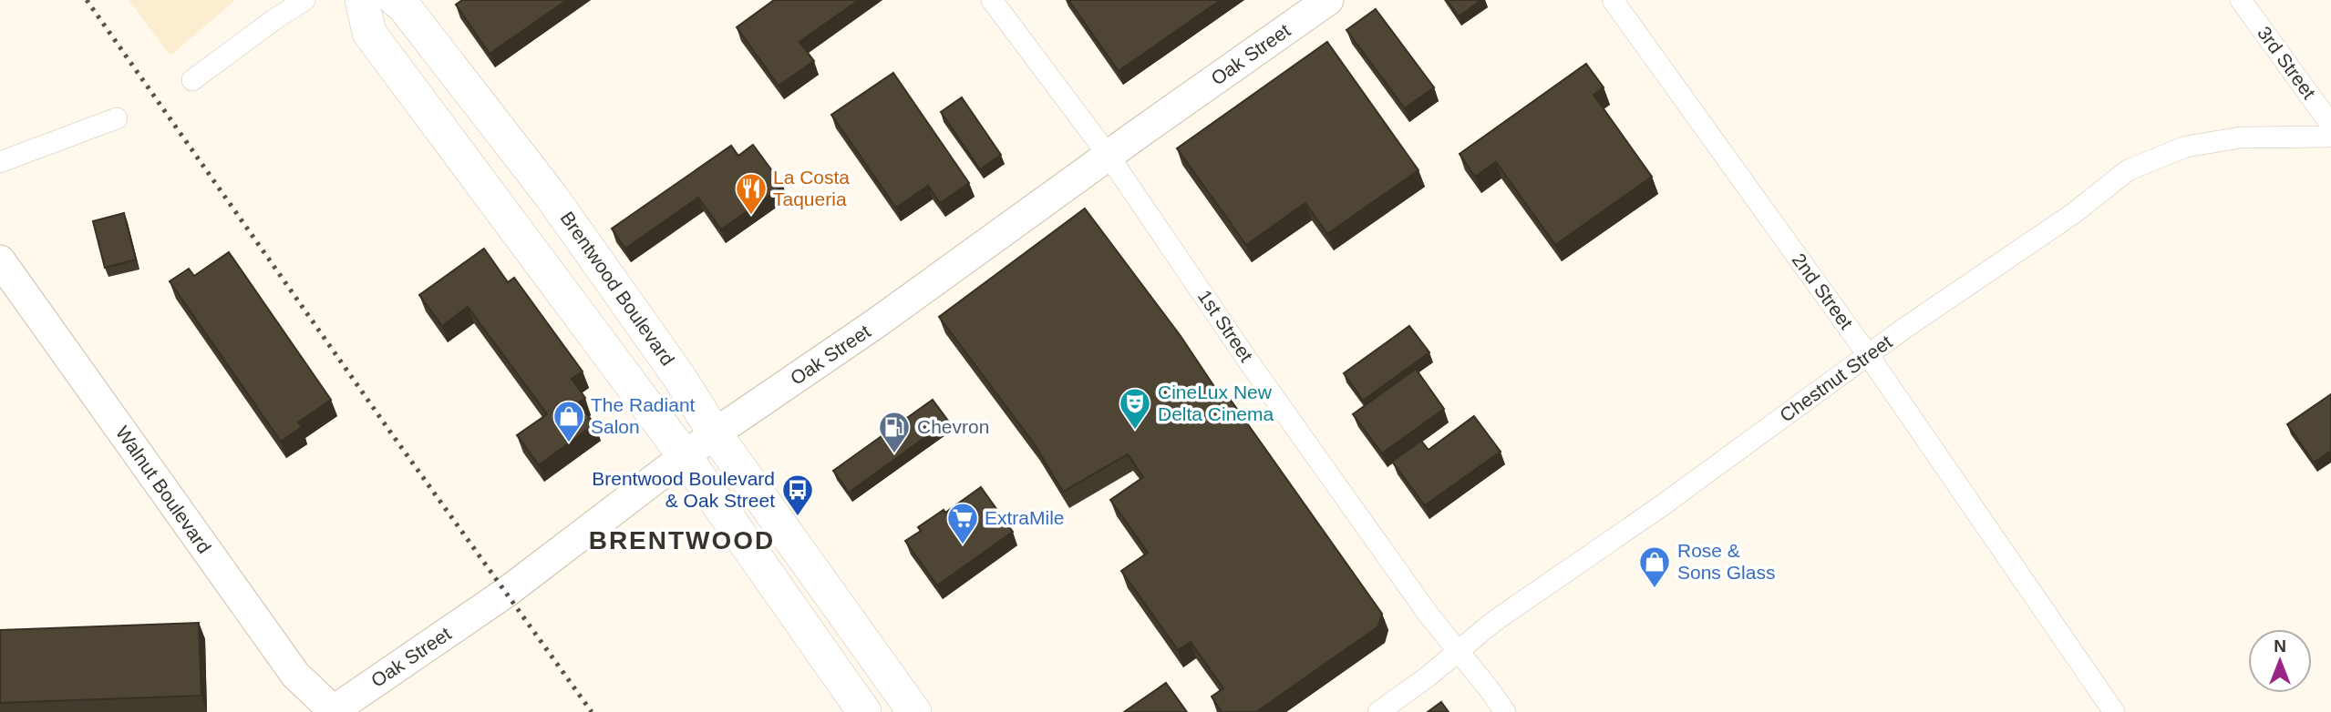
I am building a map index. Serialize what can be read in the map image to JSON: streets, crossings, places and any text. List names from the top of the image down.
{
  "streets": {
    "main road": ["Brentwood Boulevard"],
    "street": [
      "Oak Street",
      "3rd Street",
      "2nd Street",
      "1st Street",
      "Chestnut Street",
      "Walnut Boulevard"
    ]
  },
  "crossings": [
    ["Oak Street", "Brentwood Boulevard"],
    ["Oak Street", "1st Street"],
    ["Oak Street", "Walnut Boulevard"],
    ["2nd Street", "Chestnut Street"],
    ["1st Street", "Chestnut Street"]
  ],
  "districts": ["BRENTWOOD"],
  "places": {
    "restaurant": ["La Costa Taqueria"],
    "theatre": ["CineLux New Delta Cinema"],
    "shop": ["The Radiant Salon", "Rose & Sons Glass"],
    "fuel station": ["Chevron"],
    "bus stop": ["Brentwood Boulevard & Oak Street"],
    "supermarket": ["ExtraMile"]
  },
  "north": "top"
}
